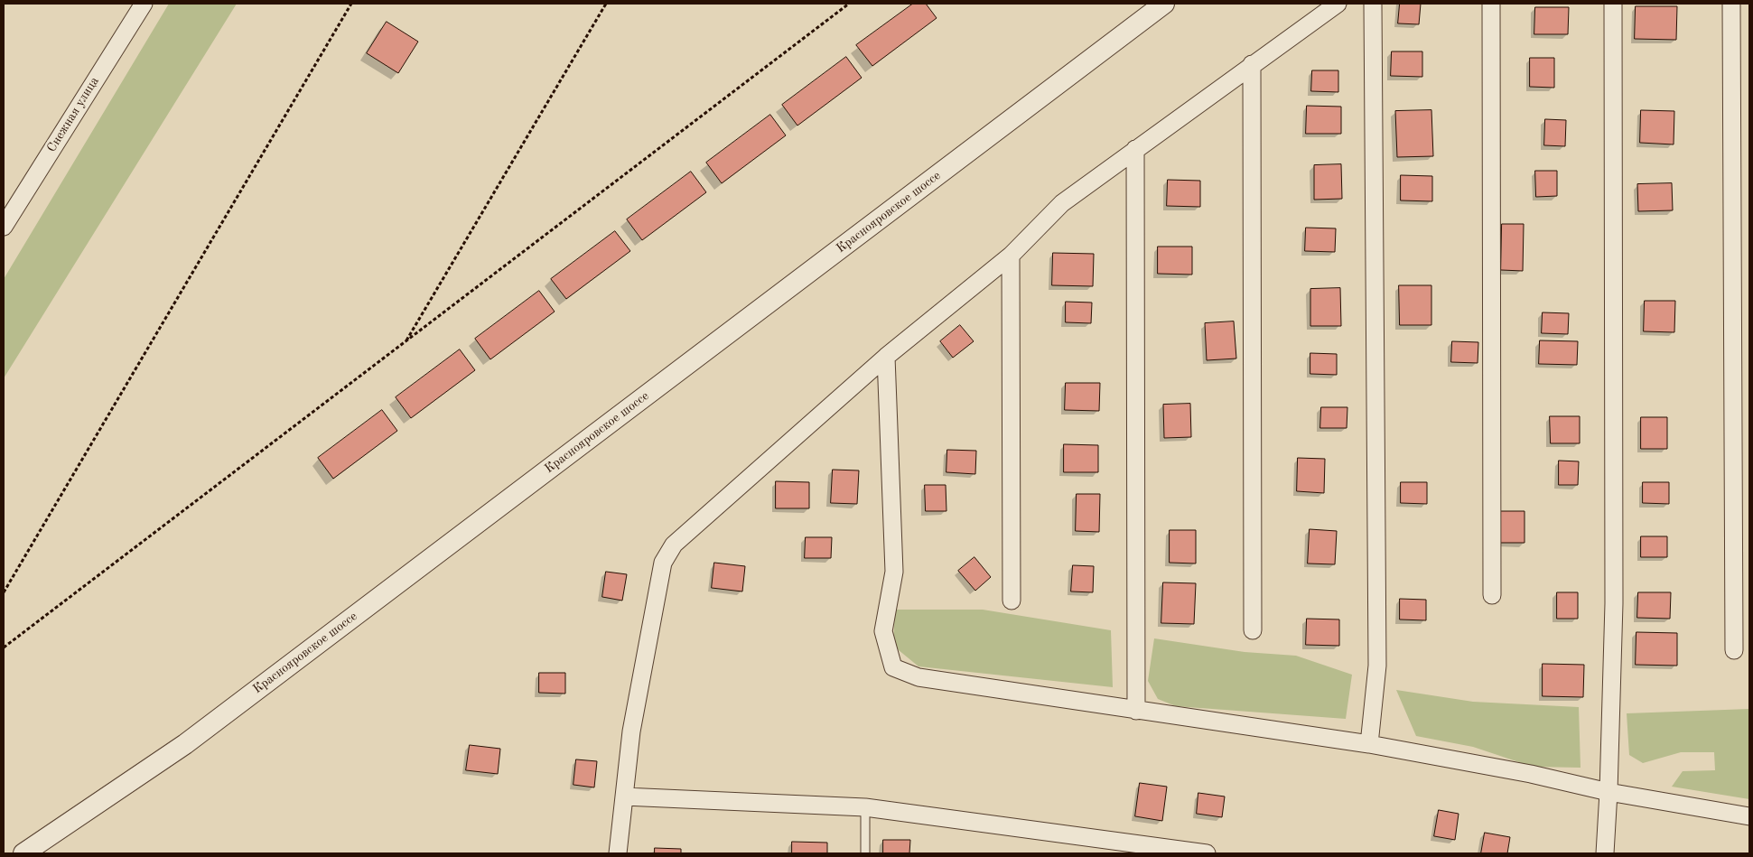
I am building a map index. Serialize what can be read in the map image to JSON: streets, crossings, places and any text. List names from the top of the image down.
{
  "streets": {
    "street": ["Снежная улица", "Краснояровское шоссе"]
  }
}
